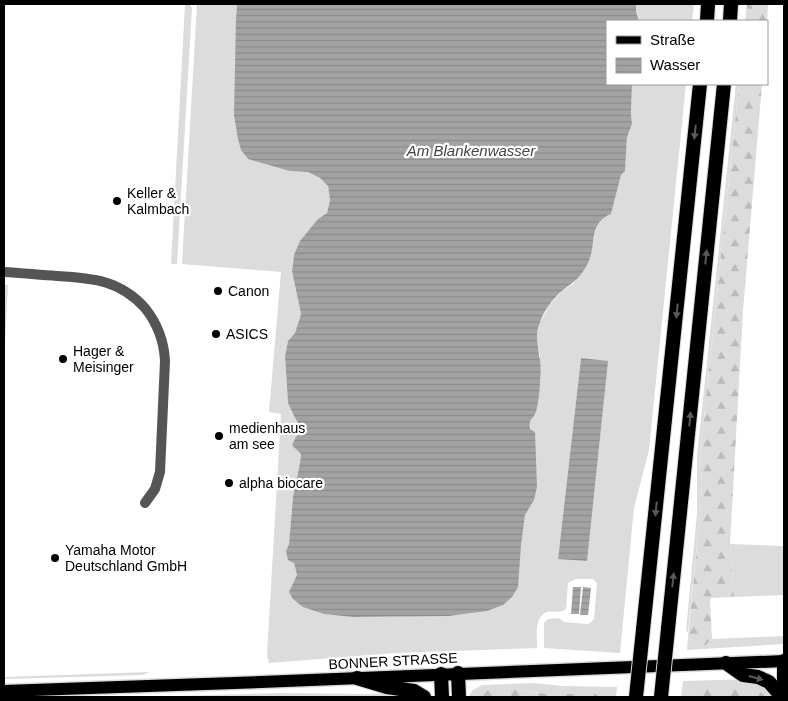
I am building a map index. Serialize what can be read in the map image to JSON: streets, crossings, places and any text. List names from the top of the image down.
{
  "streets": {
    "main road": ["BONNER STRASSE"]
  },
  "water": ["Am Blankenwasser"],
  "places": [
    "Keller & Kalmbach",
    "Canon",
    "ASICS",
    "Hager & Meisinger",
    "medienhaus am see",
    "alpha biocare",
    "Yamaha Motor Deutschland GmbH"
  ],
  "legend": ["Straße", "Wasser"]
}
